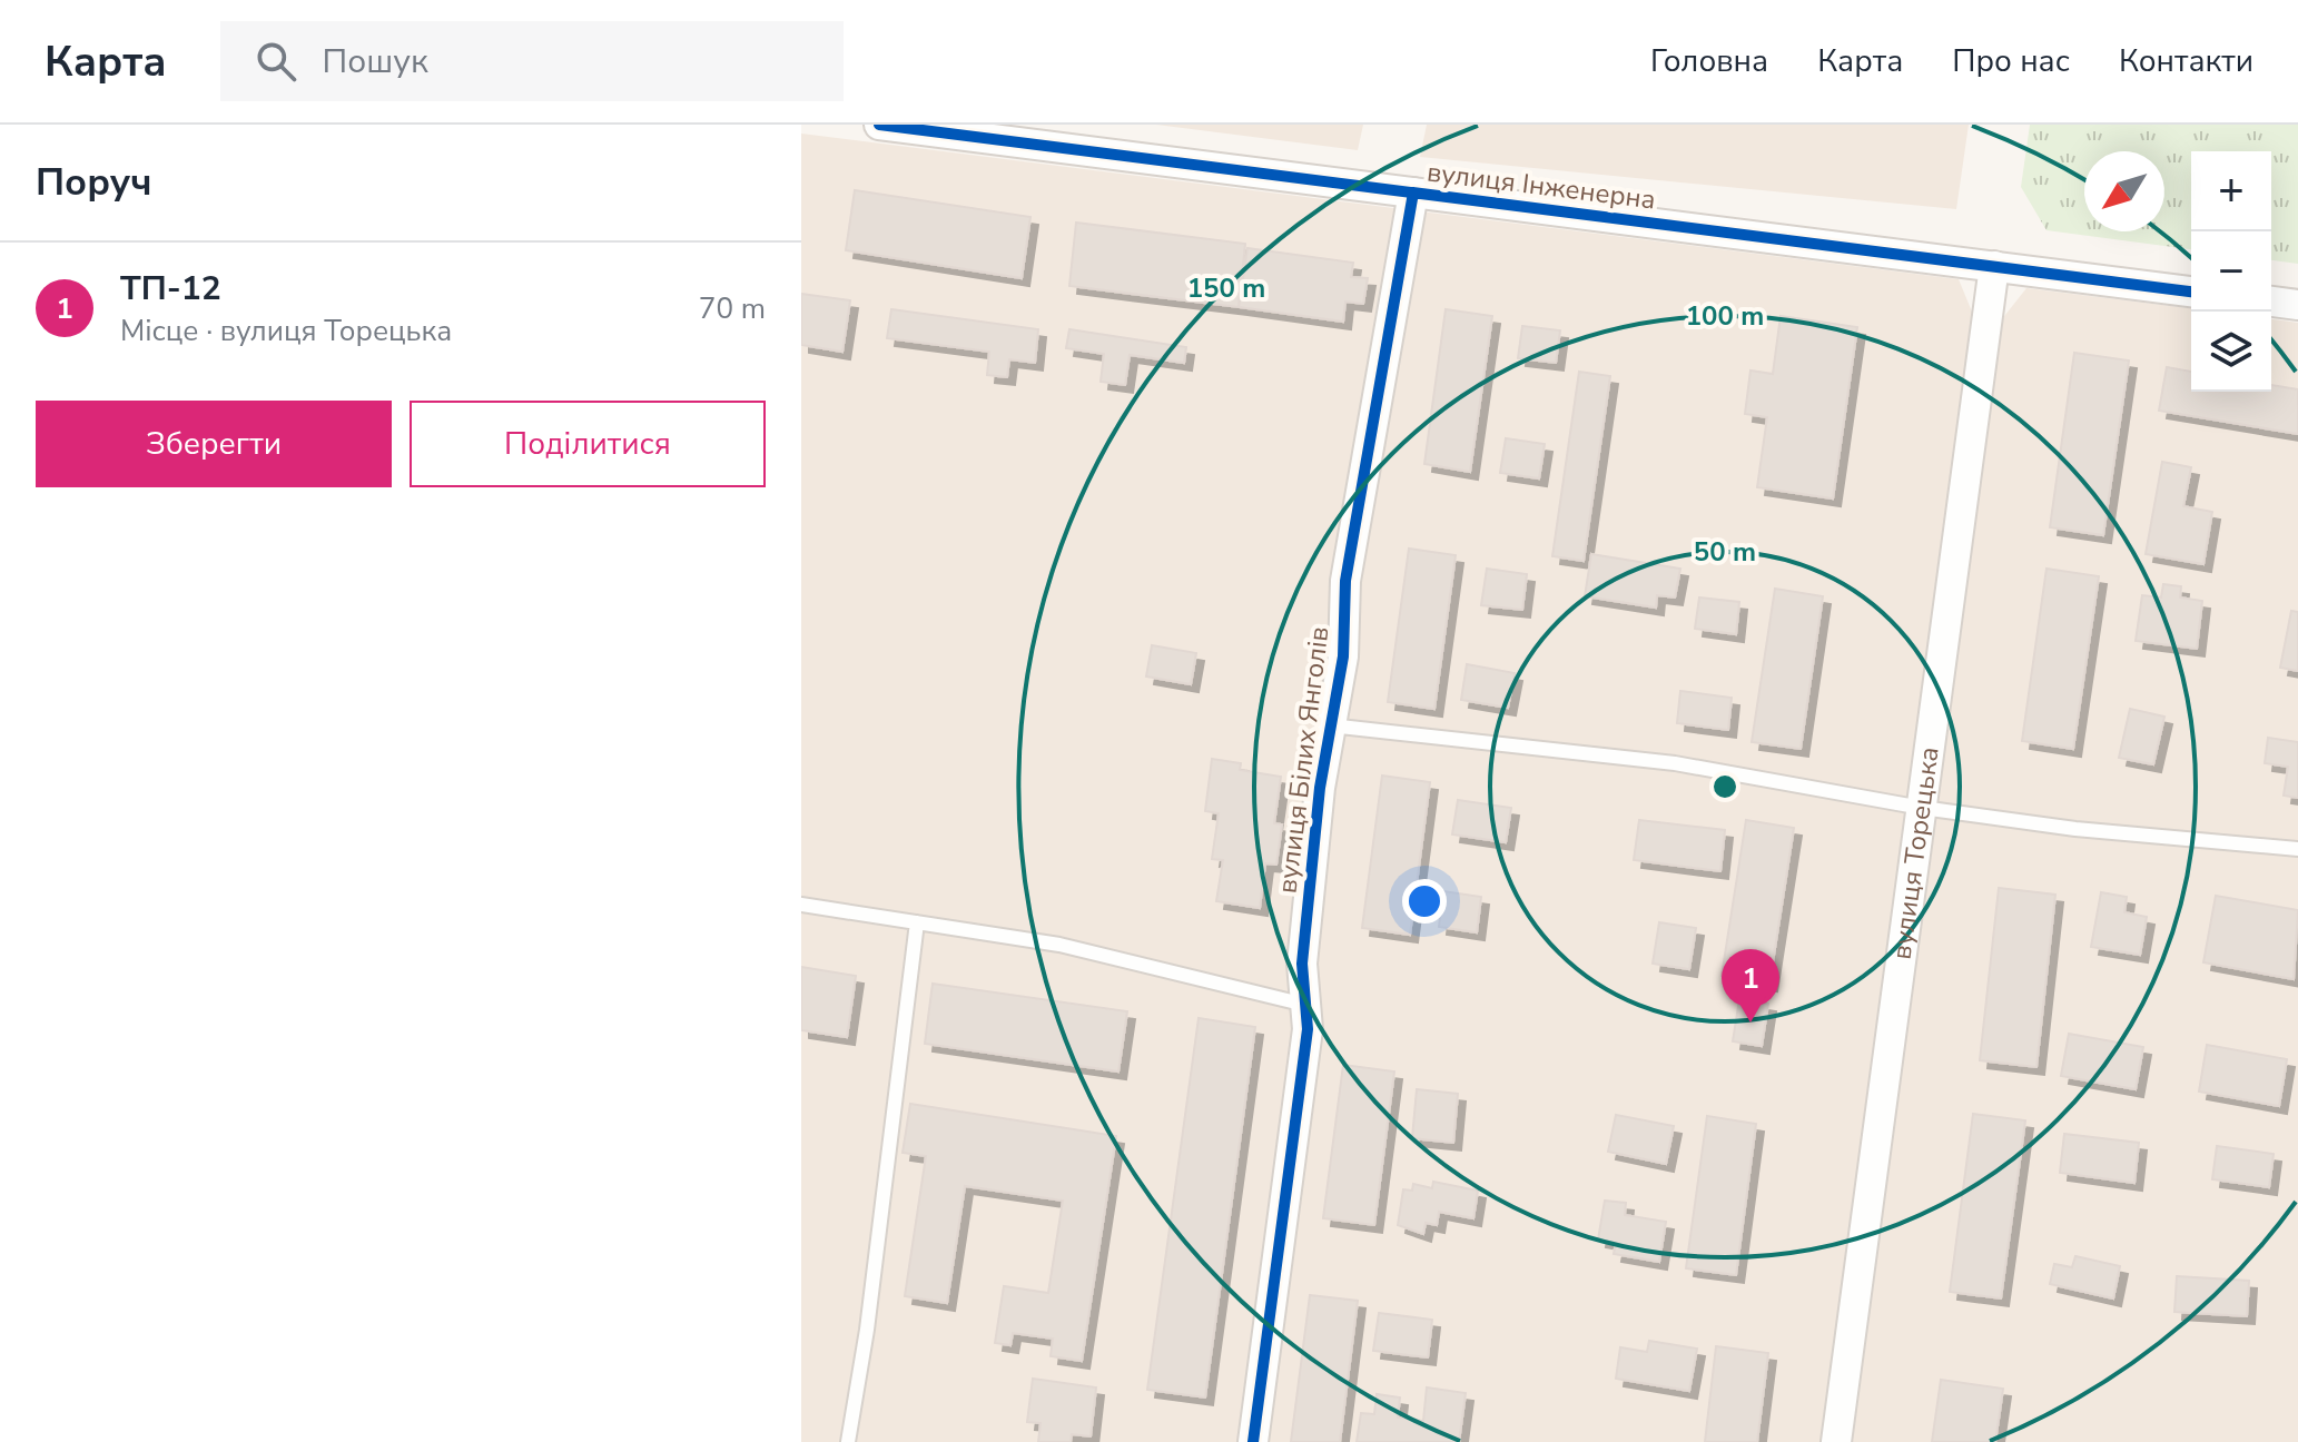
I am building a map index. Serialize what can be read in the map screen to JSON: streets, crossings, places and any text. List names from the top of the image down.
{
  "streets": {
    "street": ["вулиця Інженерна", "вулиця Білих Янголів", "вулиця Торецька"]
  },
  "crossings": [
    ["вулиця Інженерна", "вулиця Білих Янголів"],
    ["вулиця Інженерна", "вулиця Торецька"]
  ],
  "north": "bottom left",
  "page": {
    "header": "Карта",
    "search": "Пошук",
    "nav": [
      "Головна",
      "Карта",
      "Про нас",
      "Контакти"
    ],
    "heading": "Поруч",
    "map_buttons": ["+", "−"],
    "list": [
      {
        "mark": "1",
        "name": "ТП-12",
        "note": "Місце · вулиця Торецька",
        "value": "70 m"
      }
    ],
    "buttons": ["Зберегти", "Поділитися"],
    "pins": "1"
  },
  "rings": ["150 m", "100 m", "50 m"]
}
